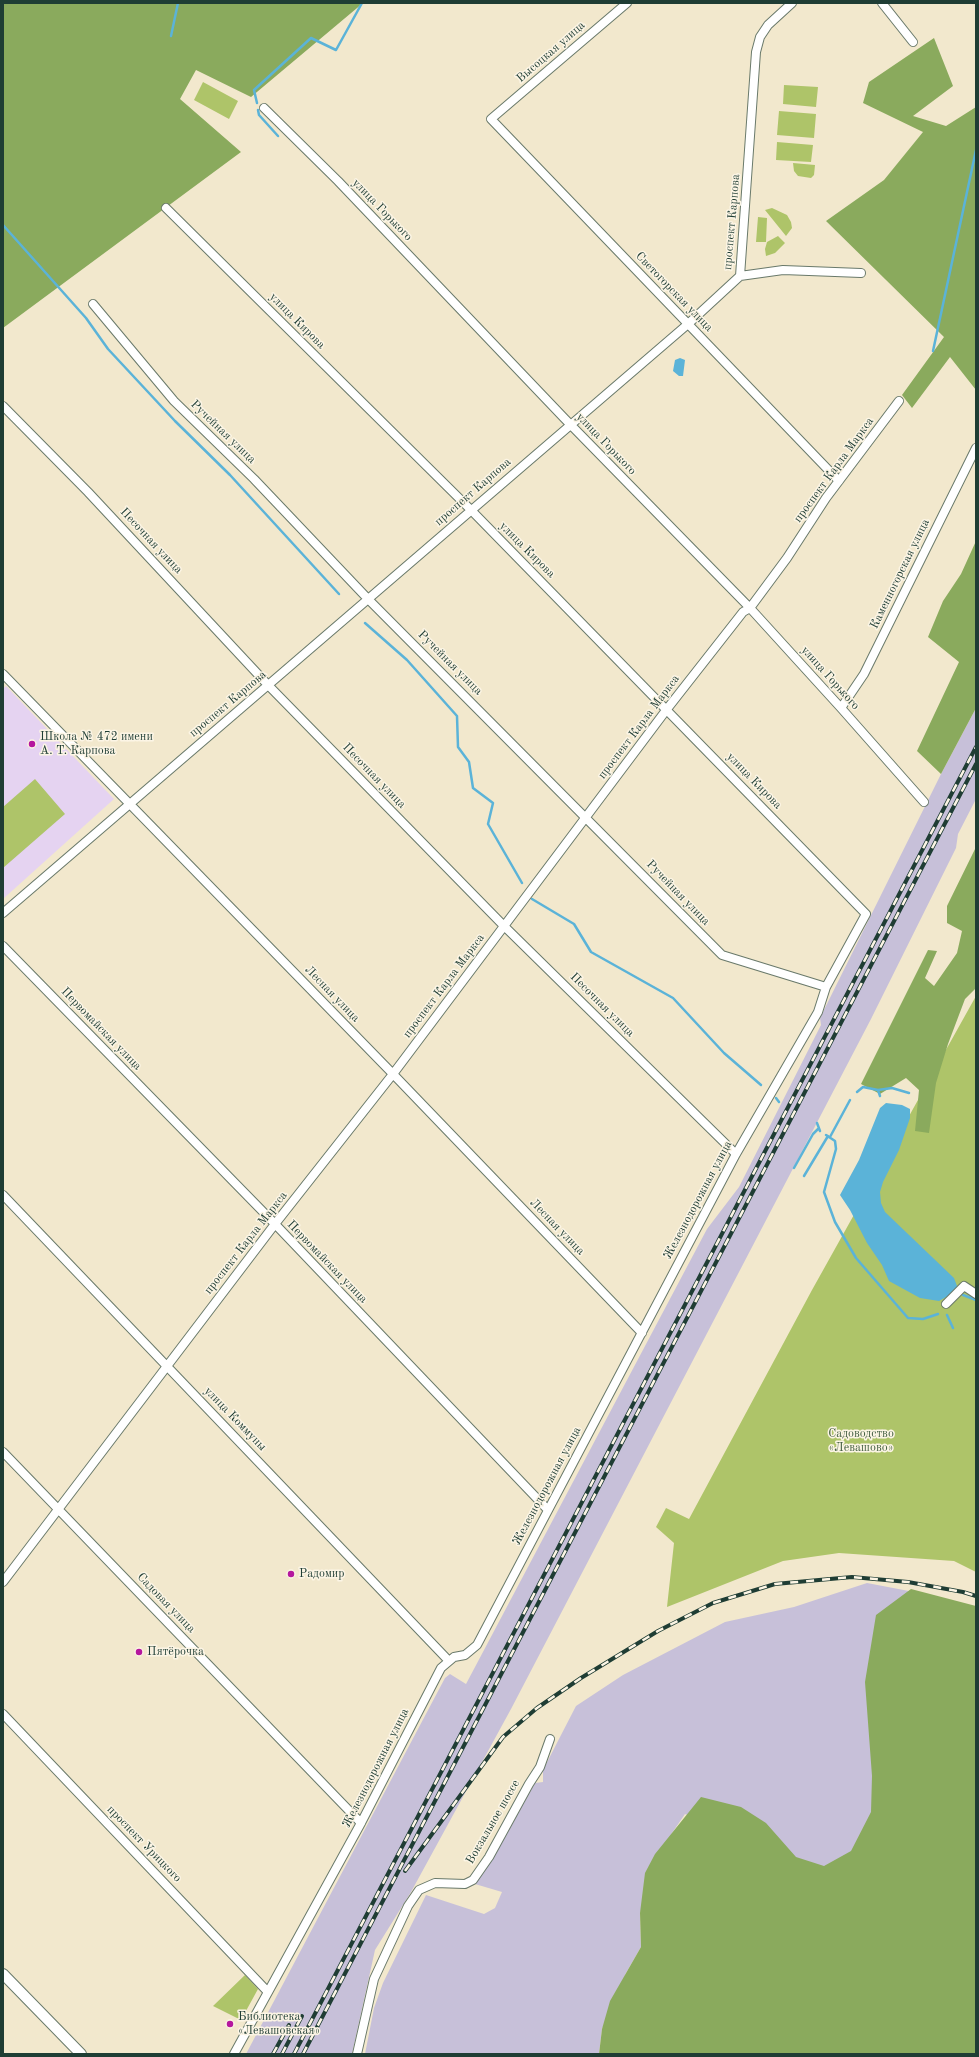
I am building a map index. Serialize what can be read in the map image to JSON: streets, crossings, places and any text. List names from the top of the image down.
{
  "streets": {
    "street": [
      "Высоцкая улица",
      "улица Горького",
      "проспект Карпова",
      "Светогорская улица",
      "улица Кирова",
      "Ручейная улица",
      "проспект Карла Маркса",
      "Песочная улица",
      "Каменногорская улица",
      "Лесная улица",
      "Первомайская улица",
      "Железнодорожная улица",
      "улица Коммуны",
      "Садовая улица",
      "Вокзальное шоссе",
      "проспект Урицкого"
    ]
  },
  "crossings": [
    ["Высоцкая улица", "Светогорская улица"],
    ["улица Горького", "проспект Карпова"],
    ["улица Горького", "проспект Карла Маркса"],
    ["улица Горького", "Каменногорская улица"],
    ["проспект Карпова", "Светогорская улица"],
    ["проспект Карпова", "улица Кирова"],
    ["проспект Карпова", "Ручейная улица"],
    ["проспект Карпова", "Песочная улица"],
    ["проспект Карпова", "Лесная улица"],
    ["Светогорская улица", "проспект Карла Маркса"],
    ["улица Кирова", "проспект Карла Маркса"],
    ["улица Кирова", "Железнодорожная улица"],
    ["Ручейная улица", "проспект Карла Маркса"],
    ["Ручейная улица", "Железнодорожная улица"],
    ["проспект Карла Маркса", "Песочная улица"],
    ["проспект Карла Маркса", "Лесная улица"],
    ["проспект Карла Маркса", "Первомайская улица"],
    ["проспект Карла Маркса", "улица Коммуны"],
    ["проспект Карла Маркса", "Садовая улица"],
    ["Песочная улица", "Железнодорожная улица"],
    ["Лесная улица", "Железнодорожная улица"],
    ["Первомайская улица", "Железнодорожная улица"],
    ["Железнодорожная улица", "улица Коммуны"],
    ["Железнодорожная улица", "Садовая улица"],
    ["Железнодорожная улица", "проспект Урицкого"]
  ],
  "parks": ["Садоводство «Левашово»"],
  "places": [
    "Школа № 472 имени А. Т. Карпова",
    "Радомир",
    "Пятёрочка",
    "Библиотека «Левашовская»"
  ]
}
